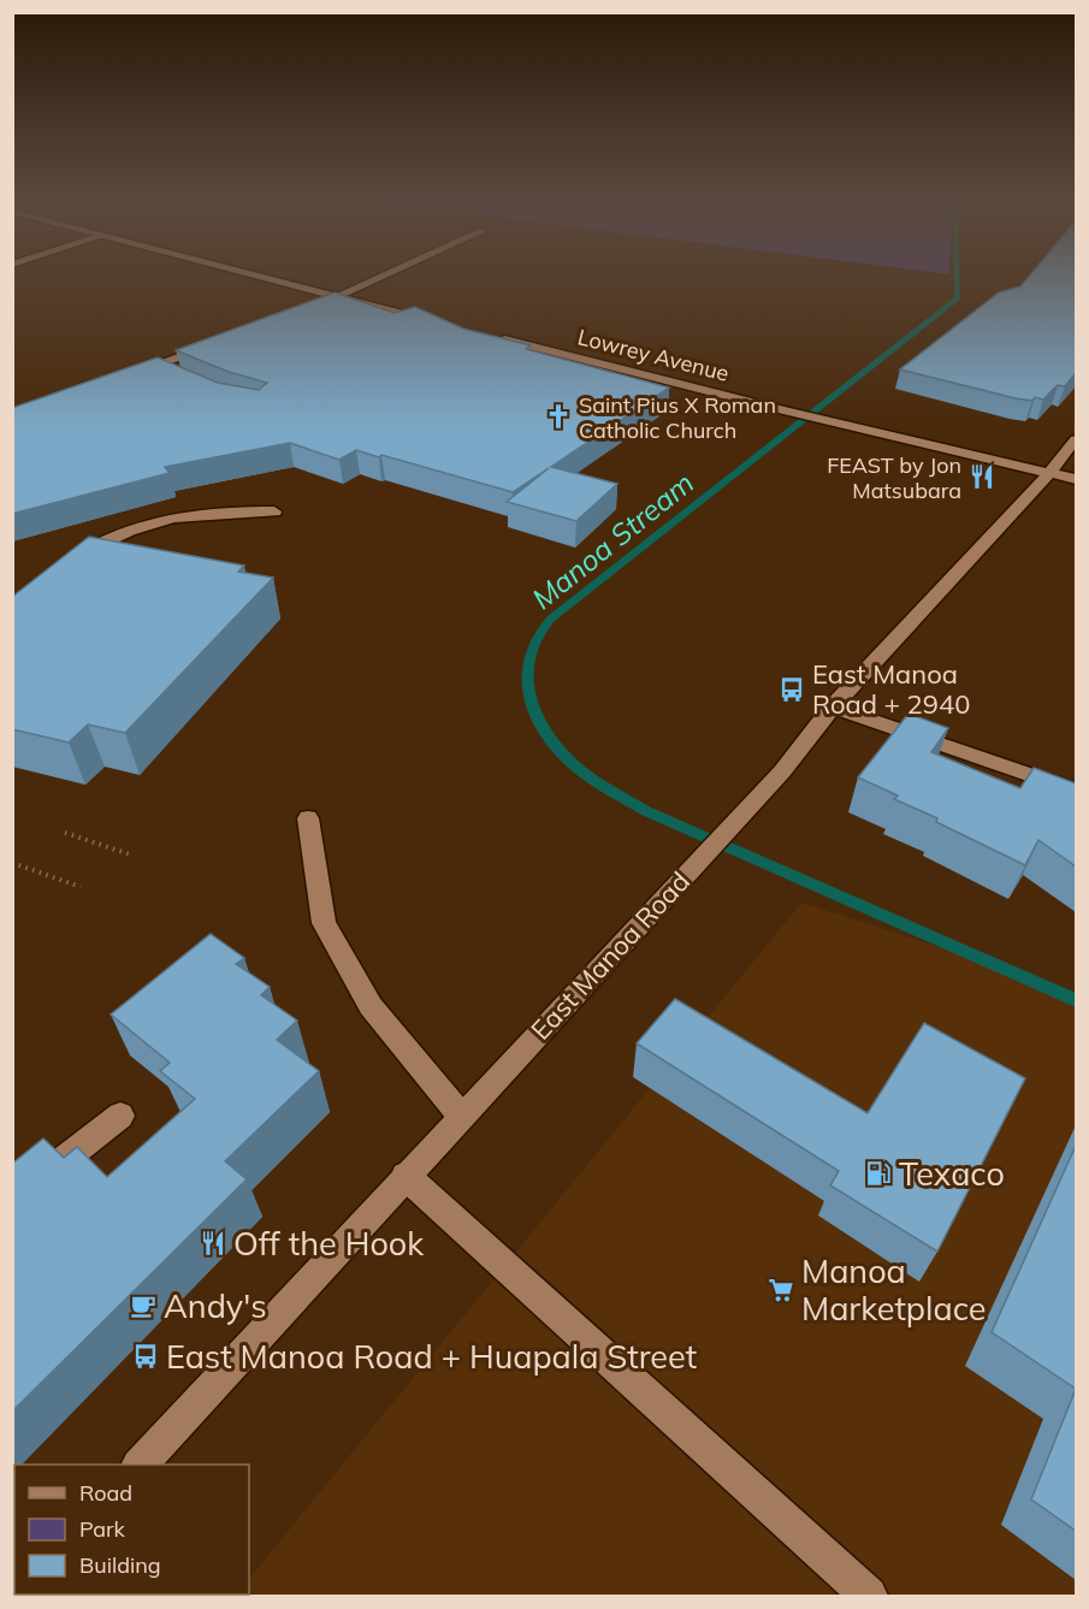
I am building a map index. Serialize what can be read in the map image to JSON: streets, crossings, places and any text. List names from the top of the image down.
{
  "streets": {
    "street": ["Lowrey Avenue", "East Manoa Road"]
  },
  "crossings": [
    ["Lowrey Avenue", "East Manoa Road"]
  ],
  "water": ["Manoa Stream"],
  "places": {
    "church": ["Saint Pius X Roman Catholic Church"],
    "restaurant": ["FEAST by Jon Matsubara", "Off the Hook"],
    "bus stop": ["East Manoa Road + 2940", "East Manoa Road + Huapala Street"],
    "fuel station": ["Texaco"],
    "supermarket": ["Manoa Marketplace"],
    "cafe": ["Andy's"]
  },
  "legend": ["Road", "Park", "Building"]
}
